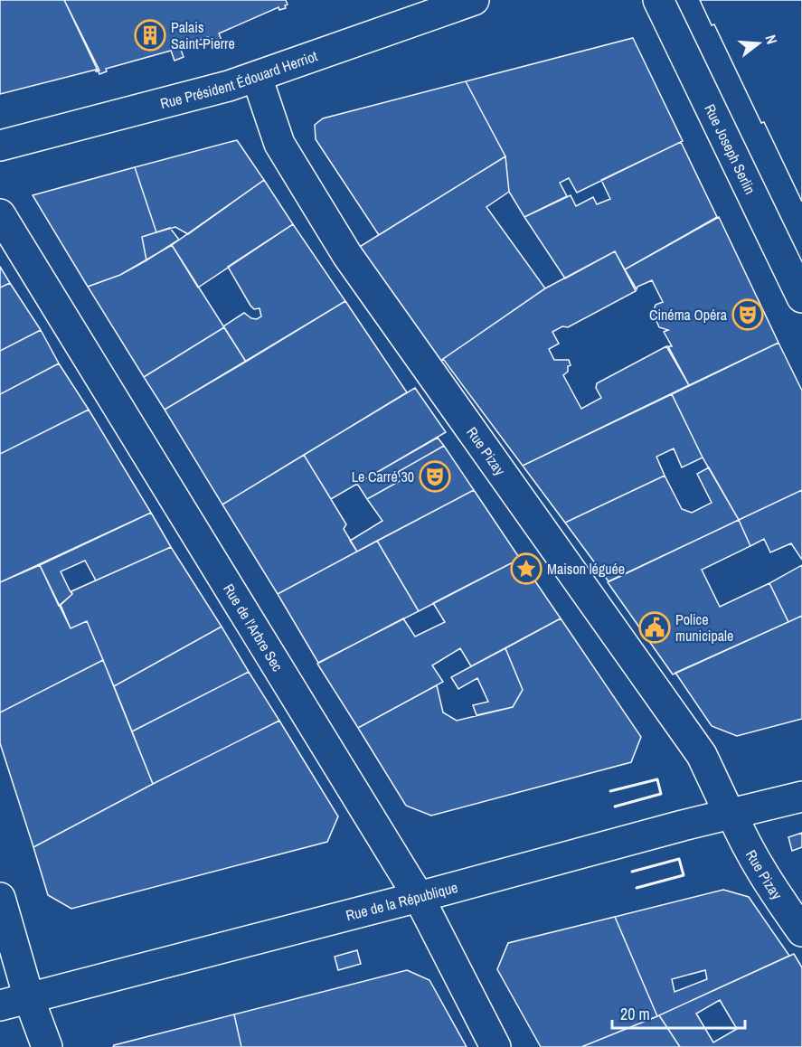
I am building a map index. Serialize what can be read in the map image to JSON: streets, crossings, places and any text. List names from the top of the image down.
{
  "streets": {
    "street": [
      "Rue Président Édouard Herriot",
      "Rue Joseph Serlin",
      "Rue Pizay",
      "Rue de l'Arbre Sec",
      "Rue de la République"
    ]
  },
  "crossings": [
    ["Rue Président Édouard Herriot", "Rue Pizay"],
    ["Rue Pizay", "Rue de la République"],
    ["Rue de l'Arbre Sec", "Rue de la République"]
  ],
  "places": {
    "building": ["Palais Saint-Pierre"],
    "theatre": ["Cinéma Opéra", "Le Carré 30"],
    "place": ["Maison léguée"],
    "public building": ["Police municipale"]
  },
  "scale_bar": "20 m",
  "north": "right"
}
